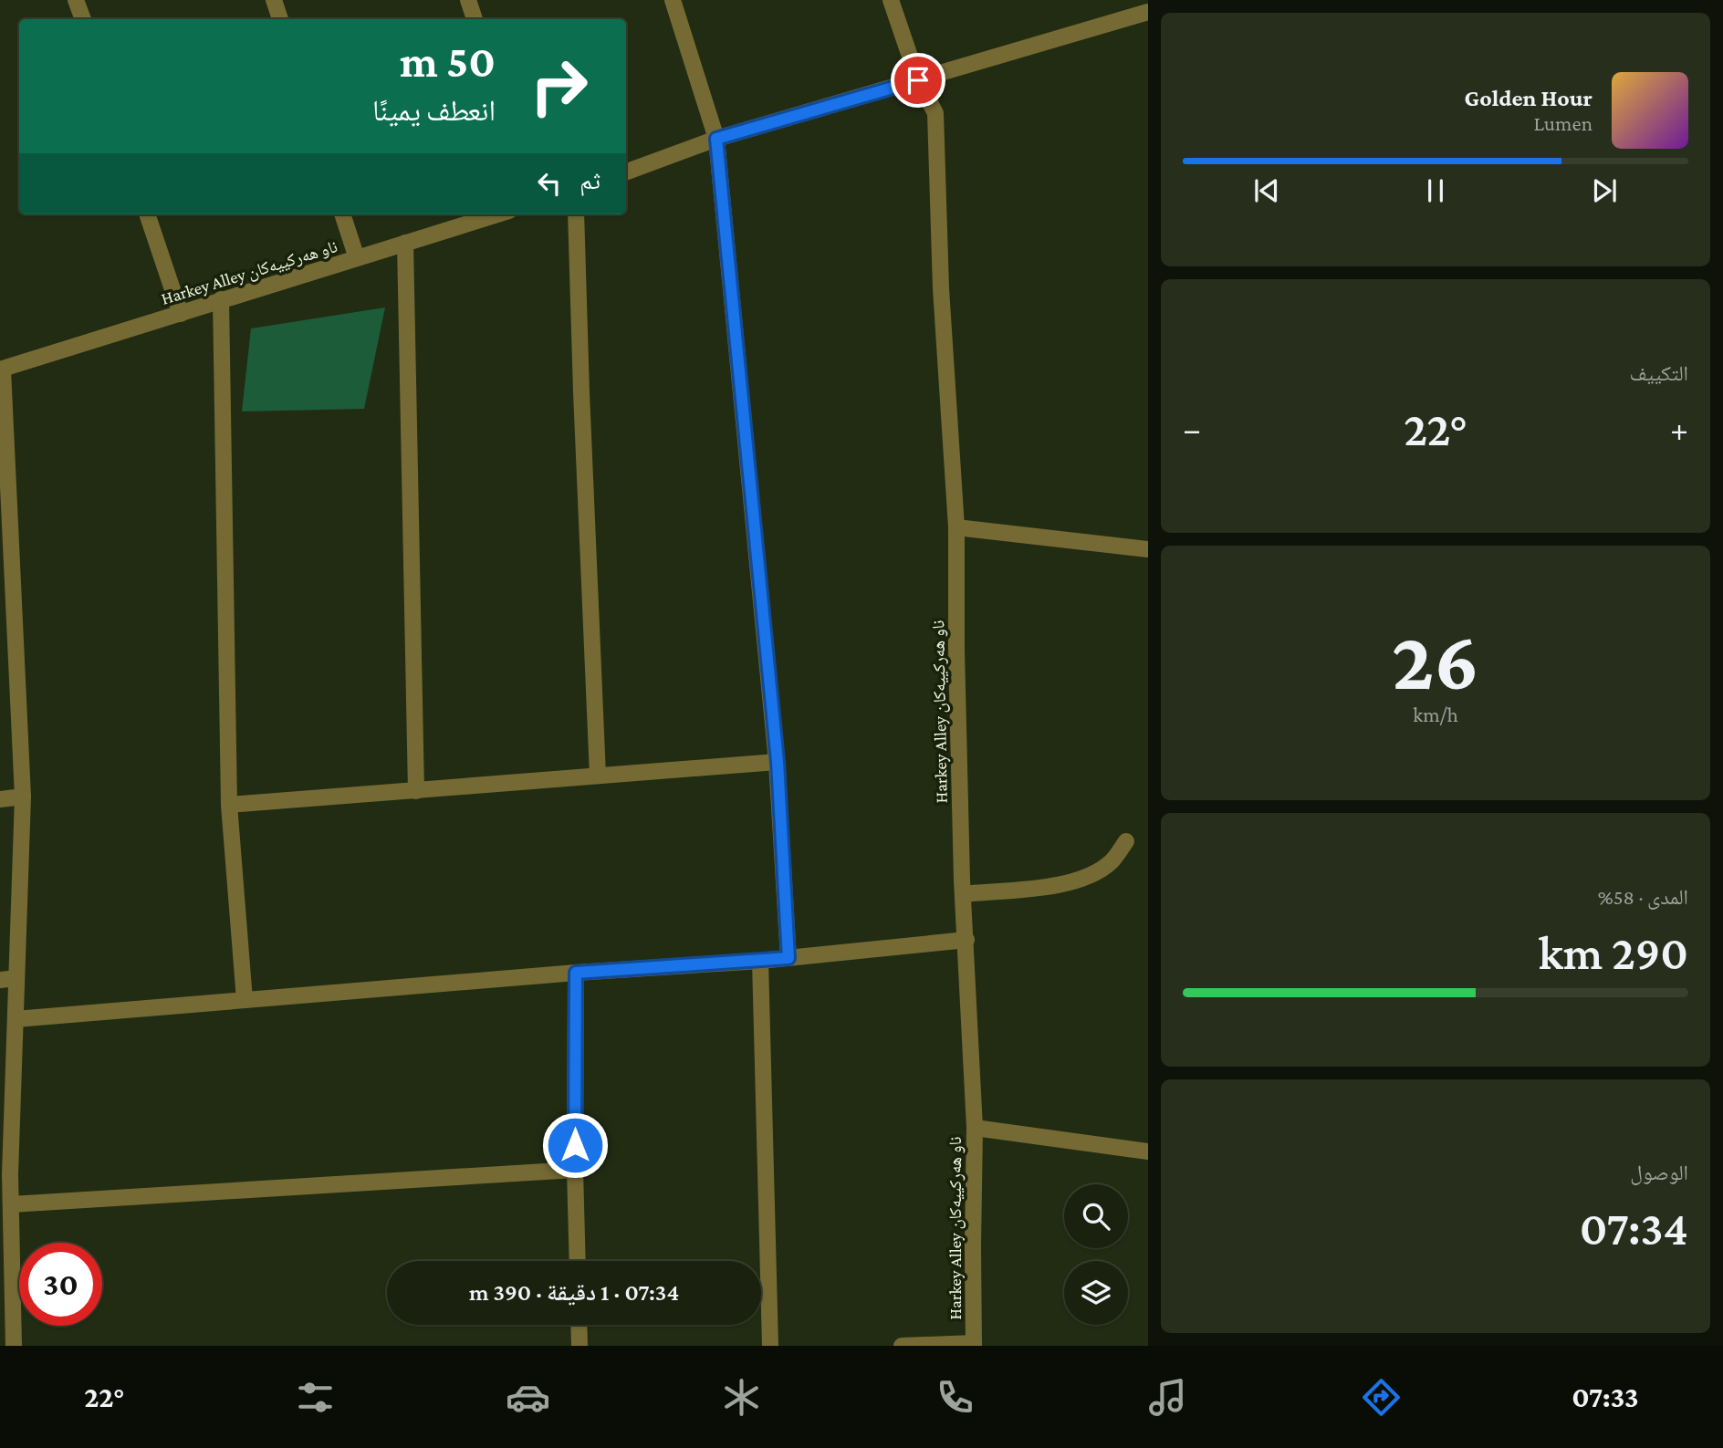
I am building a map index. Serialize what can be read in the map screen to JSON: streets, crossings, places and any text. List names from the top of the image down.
{
  "streets": {
    "street": ["Harkey Alley ناو هەركييەكان"]
  },
  "page": {
    "turn": ["50 m", "انعطف يمينًا"],
    "song": ["Golden Hour", "Lumen"],
    "then": "ثم",
    "tile": [
      "التكييف",
      ["26", "km/h"],
      ["المدى · 58%", "290 km"],
      ["الوصول", "07:34"]
    ],
    "heat": ["−", "22°", "+"],
    "limit": "30",
    "trip": "07:34 · 1 دقيقة · 390 m",
    "tabs": ["07:33", "22°"]
  }
}
